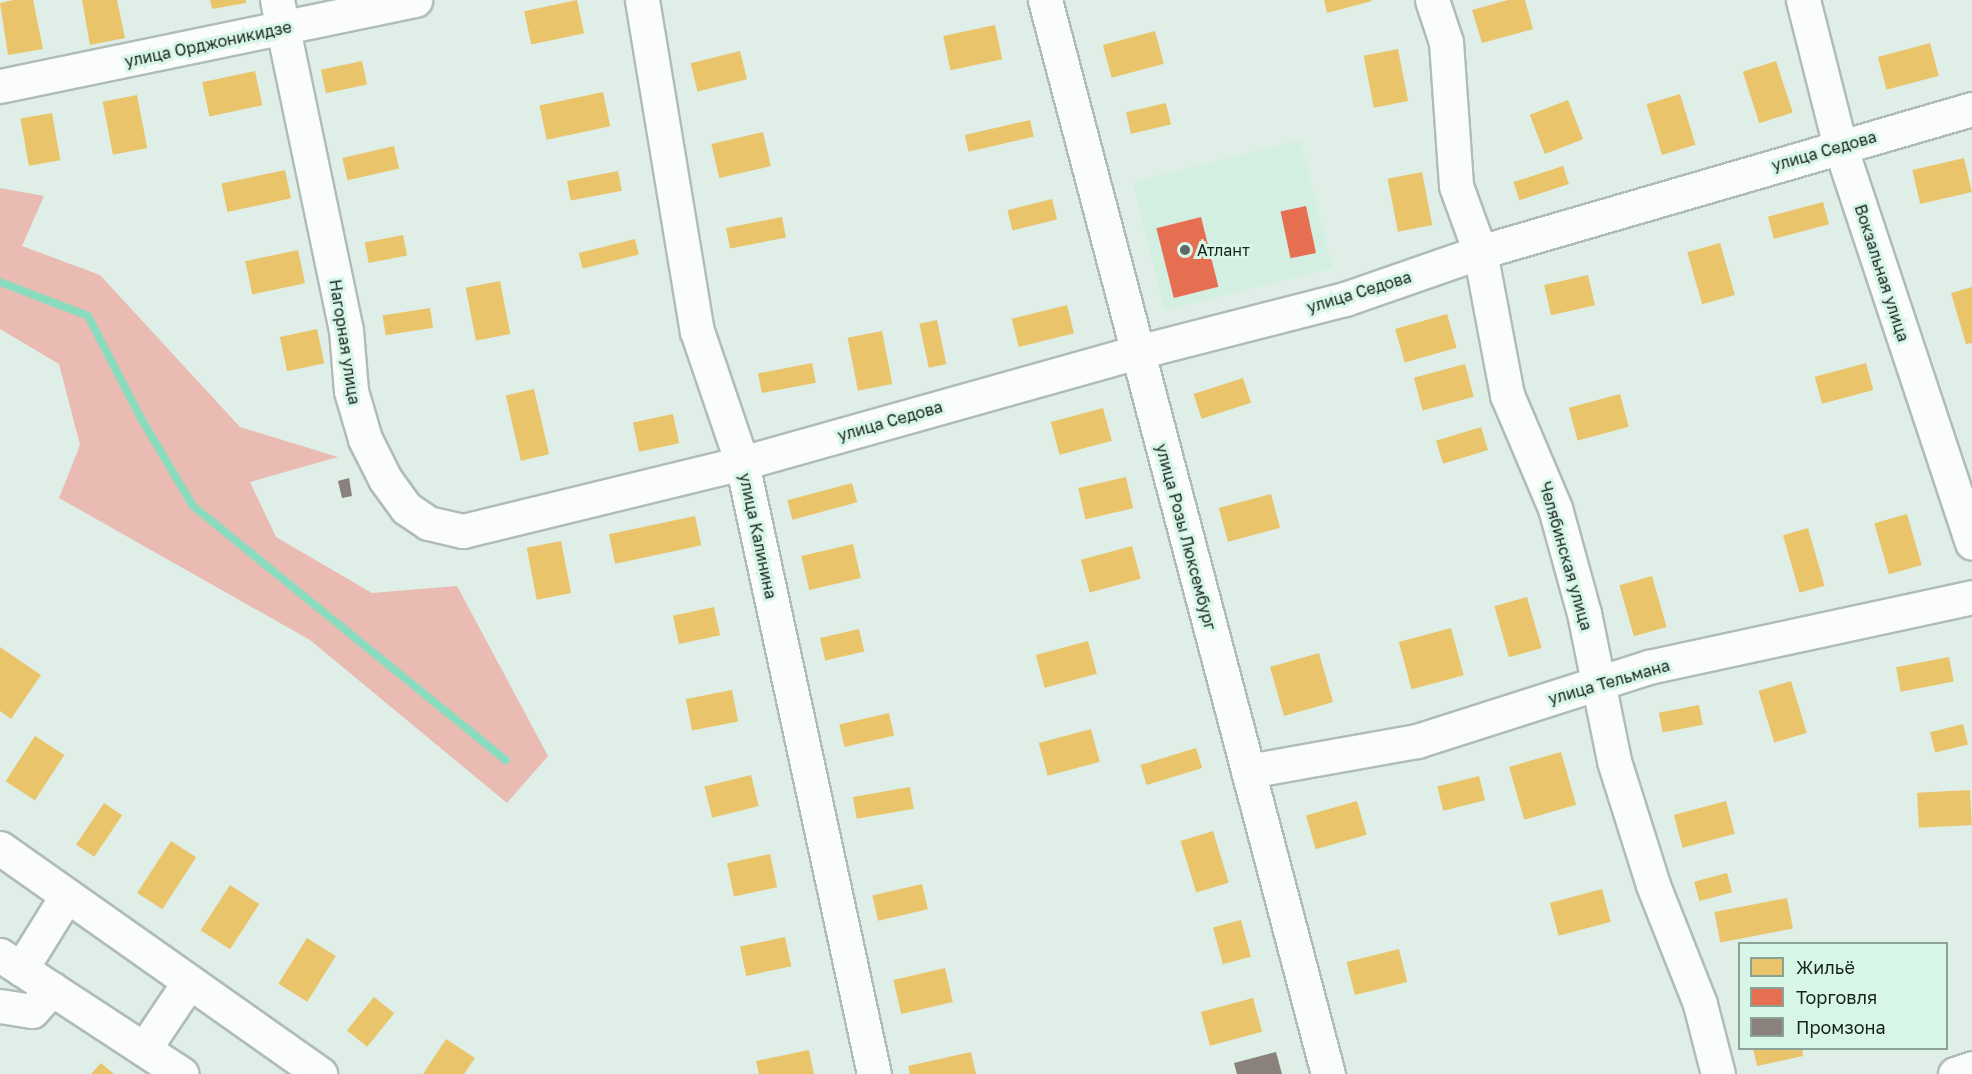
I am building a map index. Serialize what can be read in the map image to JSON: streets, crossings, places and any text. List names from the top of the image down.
{
  "streets": {
    "street": [
      "улица Орджоникидзе",
      "улица Седова",
      "Вокзальная улица",
      "Нагорная улица",
      "улица Калинина",
      "улица Розы Люксембург",
      "Челябинская улица",
      "улица Тельмана"
    ]
  },
  "crossings": [
    ["улица Орджоникидзе", "Нагорная улица"],
    ["улица Седова", "Вокзальная улица"],
    ["улица Седова", "Нагорная улица"],
    ["улица Седова", "улица Калинина"],
    ["улица Седова", "улица Розы Люксембург"],
    ["улица Седова", "Челябинская улица"],
    ["Нагорная улица", "улица Калинина"],
    ["улица Розы Люксембург", "улица Тельмана"],
    ["Челябинская улица", "улица Тельмана"]
  ],
  "places": ["Атлант"],
  "legend": ["Жильё", "Торговля", "Промзона"]
}
